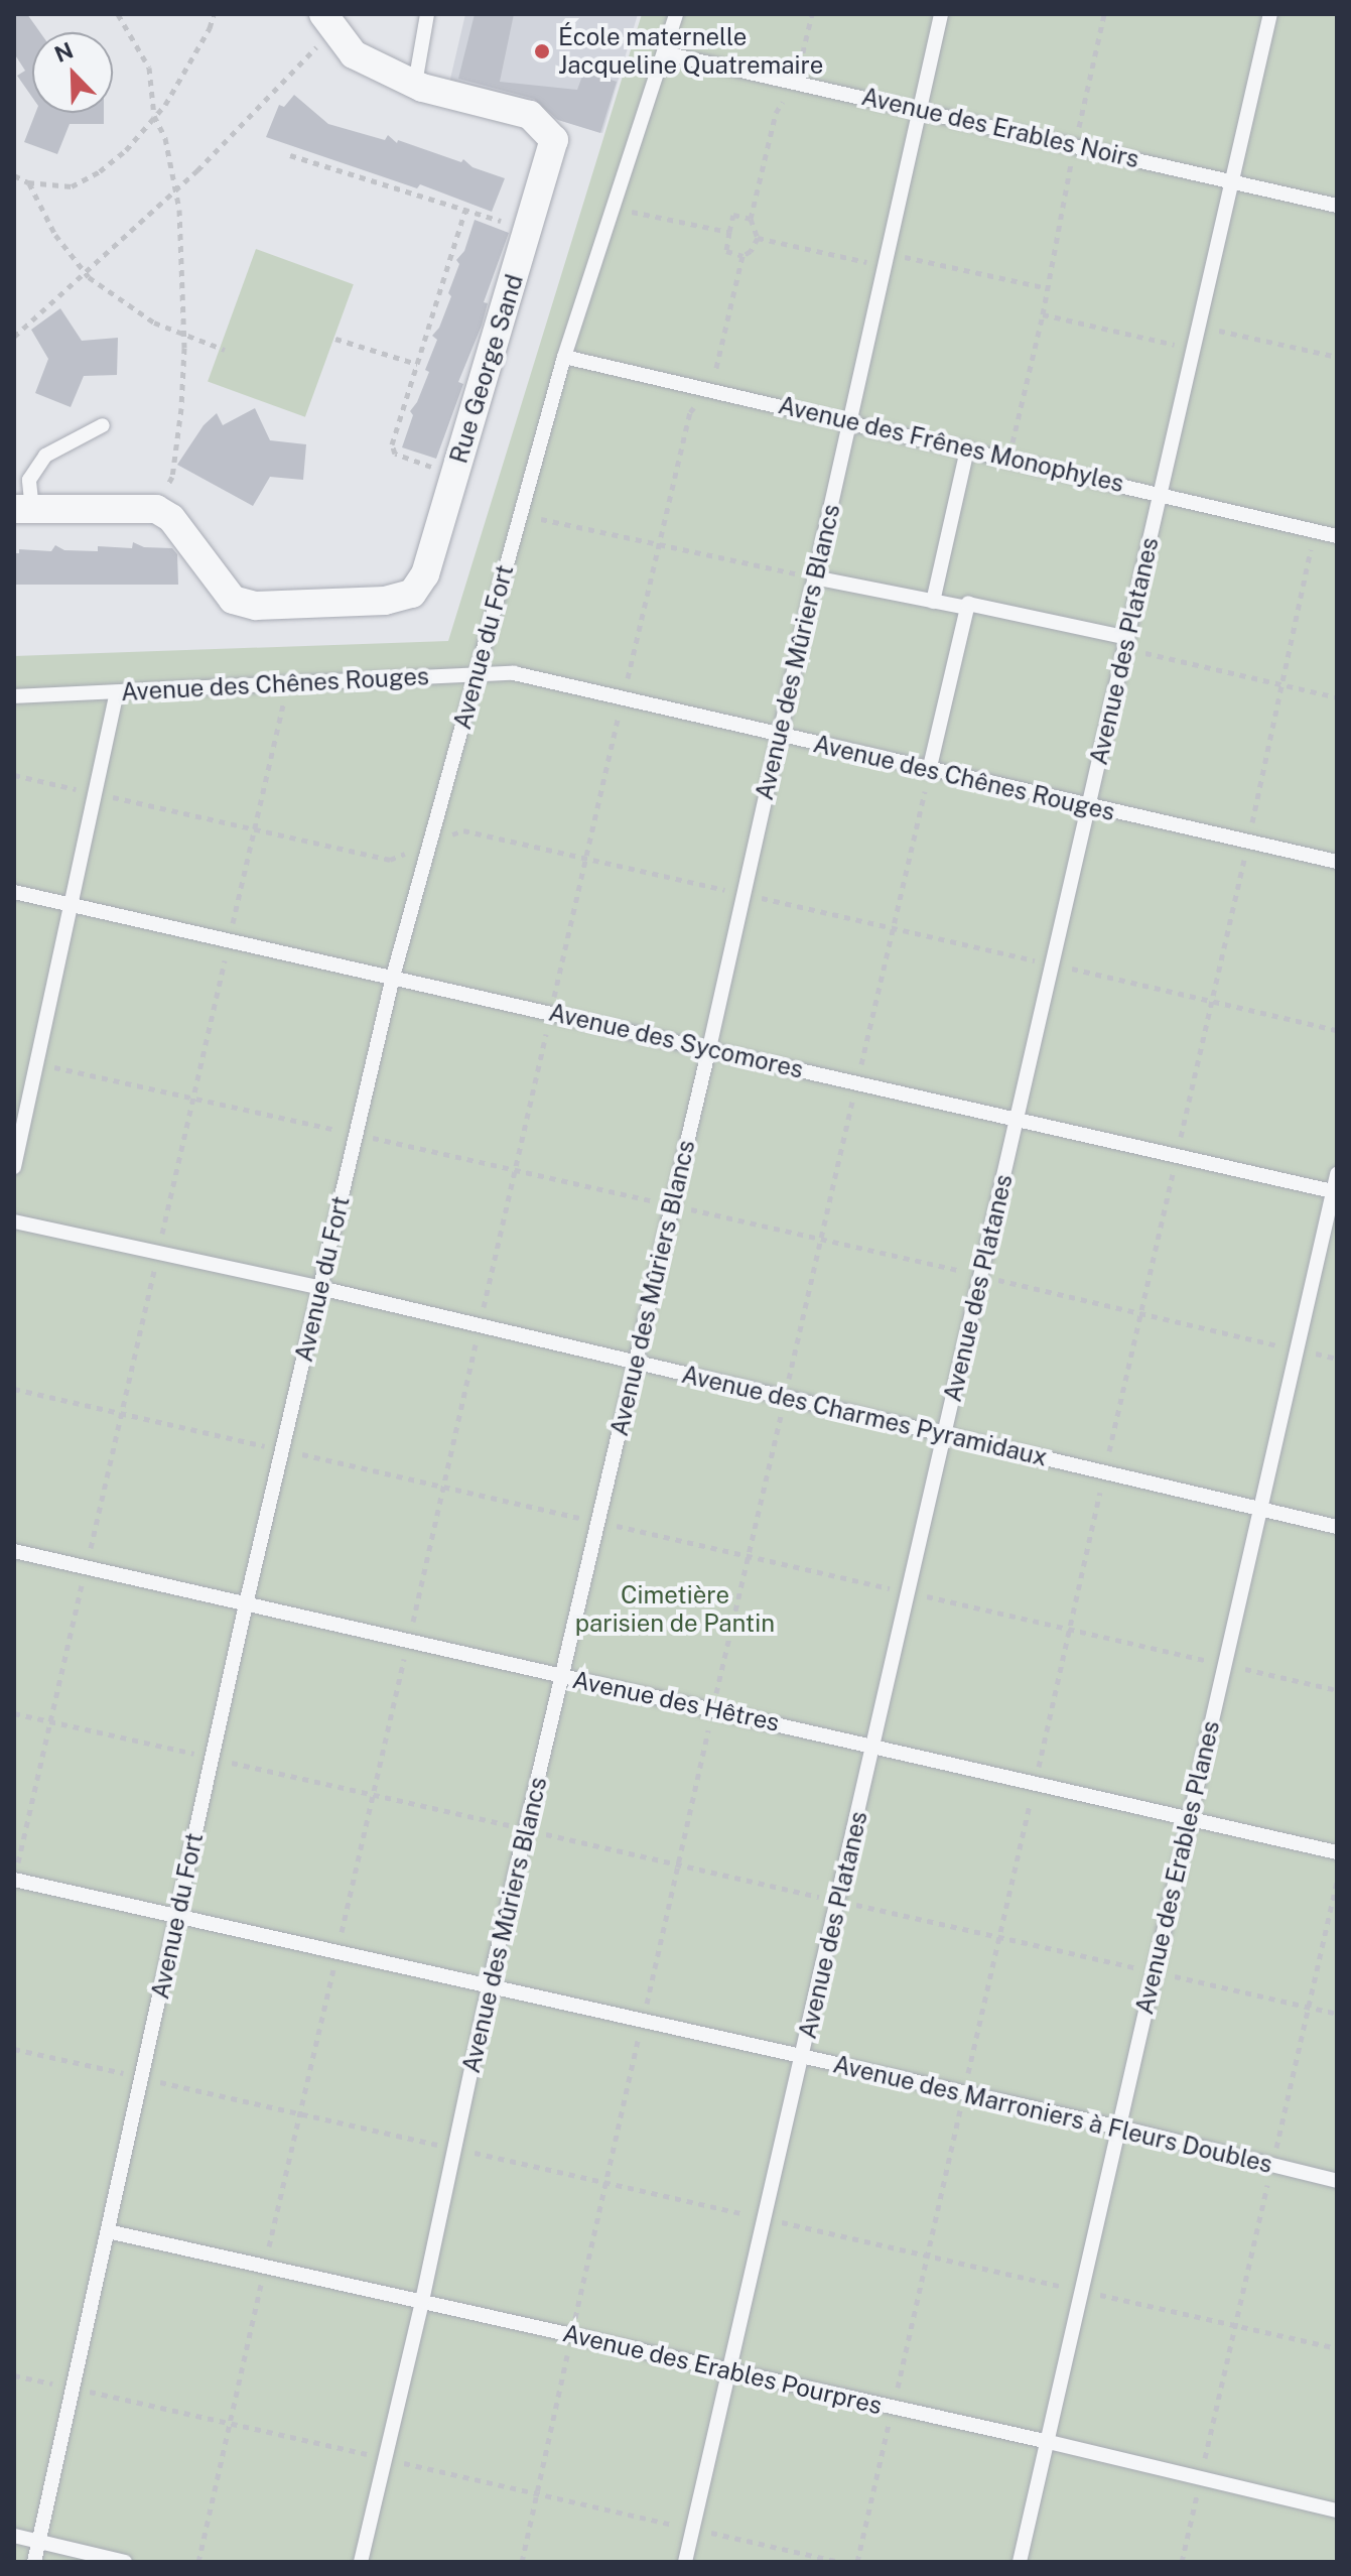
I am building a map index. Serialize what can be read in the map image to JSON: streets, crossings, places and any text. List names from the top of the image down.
{
  "streets": {
    "street": ["Rue George Sand"],
    "lane": [
      "Avenue des Erables Noirs",
      "Avenue des Frênes Monophyles",
      "Avenue du Fort",
      "Avenue des Platanes",
      "Avenue des Mûriers Blancs",
      "Avenue des Chênes Rouges",
      "Avenue des Sycomores",
      "Avenue des Charmes Pyramidaux",
      "Avenue des Hêtres",
      "Avenue des Erables Planes",
      "Avenue des Marroniers à Fleurs Doubles",
      "Avenue des Erables Pourpres"
    ]
  },
  "crossings": [
    ["Avenue des Erables Noirs", "Avenue du Fort"],
    ["Avenue des Erables Noirs", "Avenue des Platanes"],
    ["Avenue des Erables Noirs", "Avenue des Mûriers Blancs"],
    ["Avenue des Frênes Monophyles", "Avenue du Fort"],
    ["Avenue des Frênes Monophyles", "Avenue des Platanes"],
    ["Avenue des Frênes Monophyles", "Avenue des Mûriers Blancs"],
    ["Avenue du Fort", "Avenue des Chênes Rouges"],
    ["Avenue du Fort", "Avenue des Sycomores"],
    ["Avenue du Fort", "Avenue des Charmes Pyramidaux"],
    ["Avenue du Fort", "Avenue des Hêtres"],
    ["Avenue du Fort", "Avenue des Marroniers à Fleurs Doubles"],
    ["Avenue du Fort", "Avenue des Erables Pourpres"],
    ["Avenue des Platanes", "Avenue des Chênes Rouges"],
    ["Avenue des Platanes", "Avenue des Sycomores"],
    ["Avenue des Platanes", "Avenue des Charmes Pyramidaux"],
    ["Avenue des Platanes", "Avenue des Hêtres"],
    ["Avenue des Platanes", "Avenue des Marroniers à Fleurs Doubles"],
    ["Avenue des Platanes", "Avenue des Erables Pourpres"],
    ["Avenue des Mûriers Blancs", "Avenue des Chênes Rouges"],
    ["Avenue des Mûriers Blancs", "Avenue des Sycomores"],
    ["Avenue des Mûriers Blancs", "Avenue des Charmes Pyramidaux"],
    ["Avenue des Mûriers Blancs", "Avenue des Hêtres"],
    ["Avenue des Mûriers Blancs", "Avenue des Marroniers à Fleurs Doubles"],
    ["Avenue des Mûriers Blancs", "Avenue des Erables Pourpres"],
    ["Avenue des Sycomores", "Avenue des Erables Planes"],
    ["Avenue des Charmes Pyramidaux", "Avenue des Erables Planes"],
    ["Avenue des Hêtres", "Avenue des Erables Planes"],
    ["Avenue des Erables Planes", "Avenue des Marroniers à Fleurs Doubles"],
    ["Avenue des Erables Planes", "Avenue des Erables Pourpres"]
  ],
  "parks": ["Cimetière parisien de Pantin"],
  "places": ["École maternelle Jacqueline Quatremaire"],
  "north": "top left"
}
